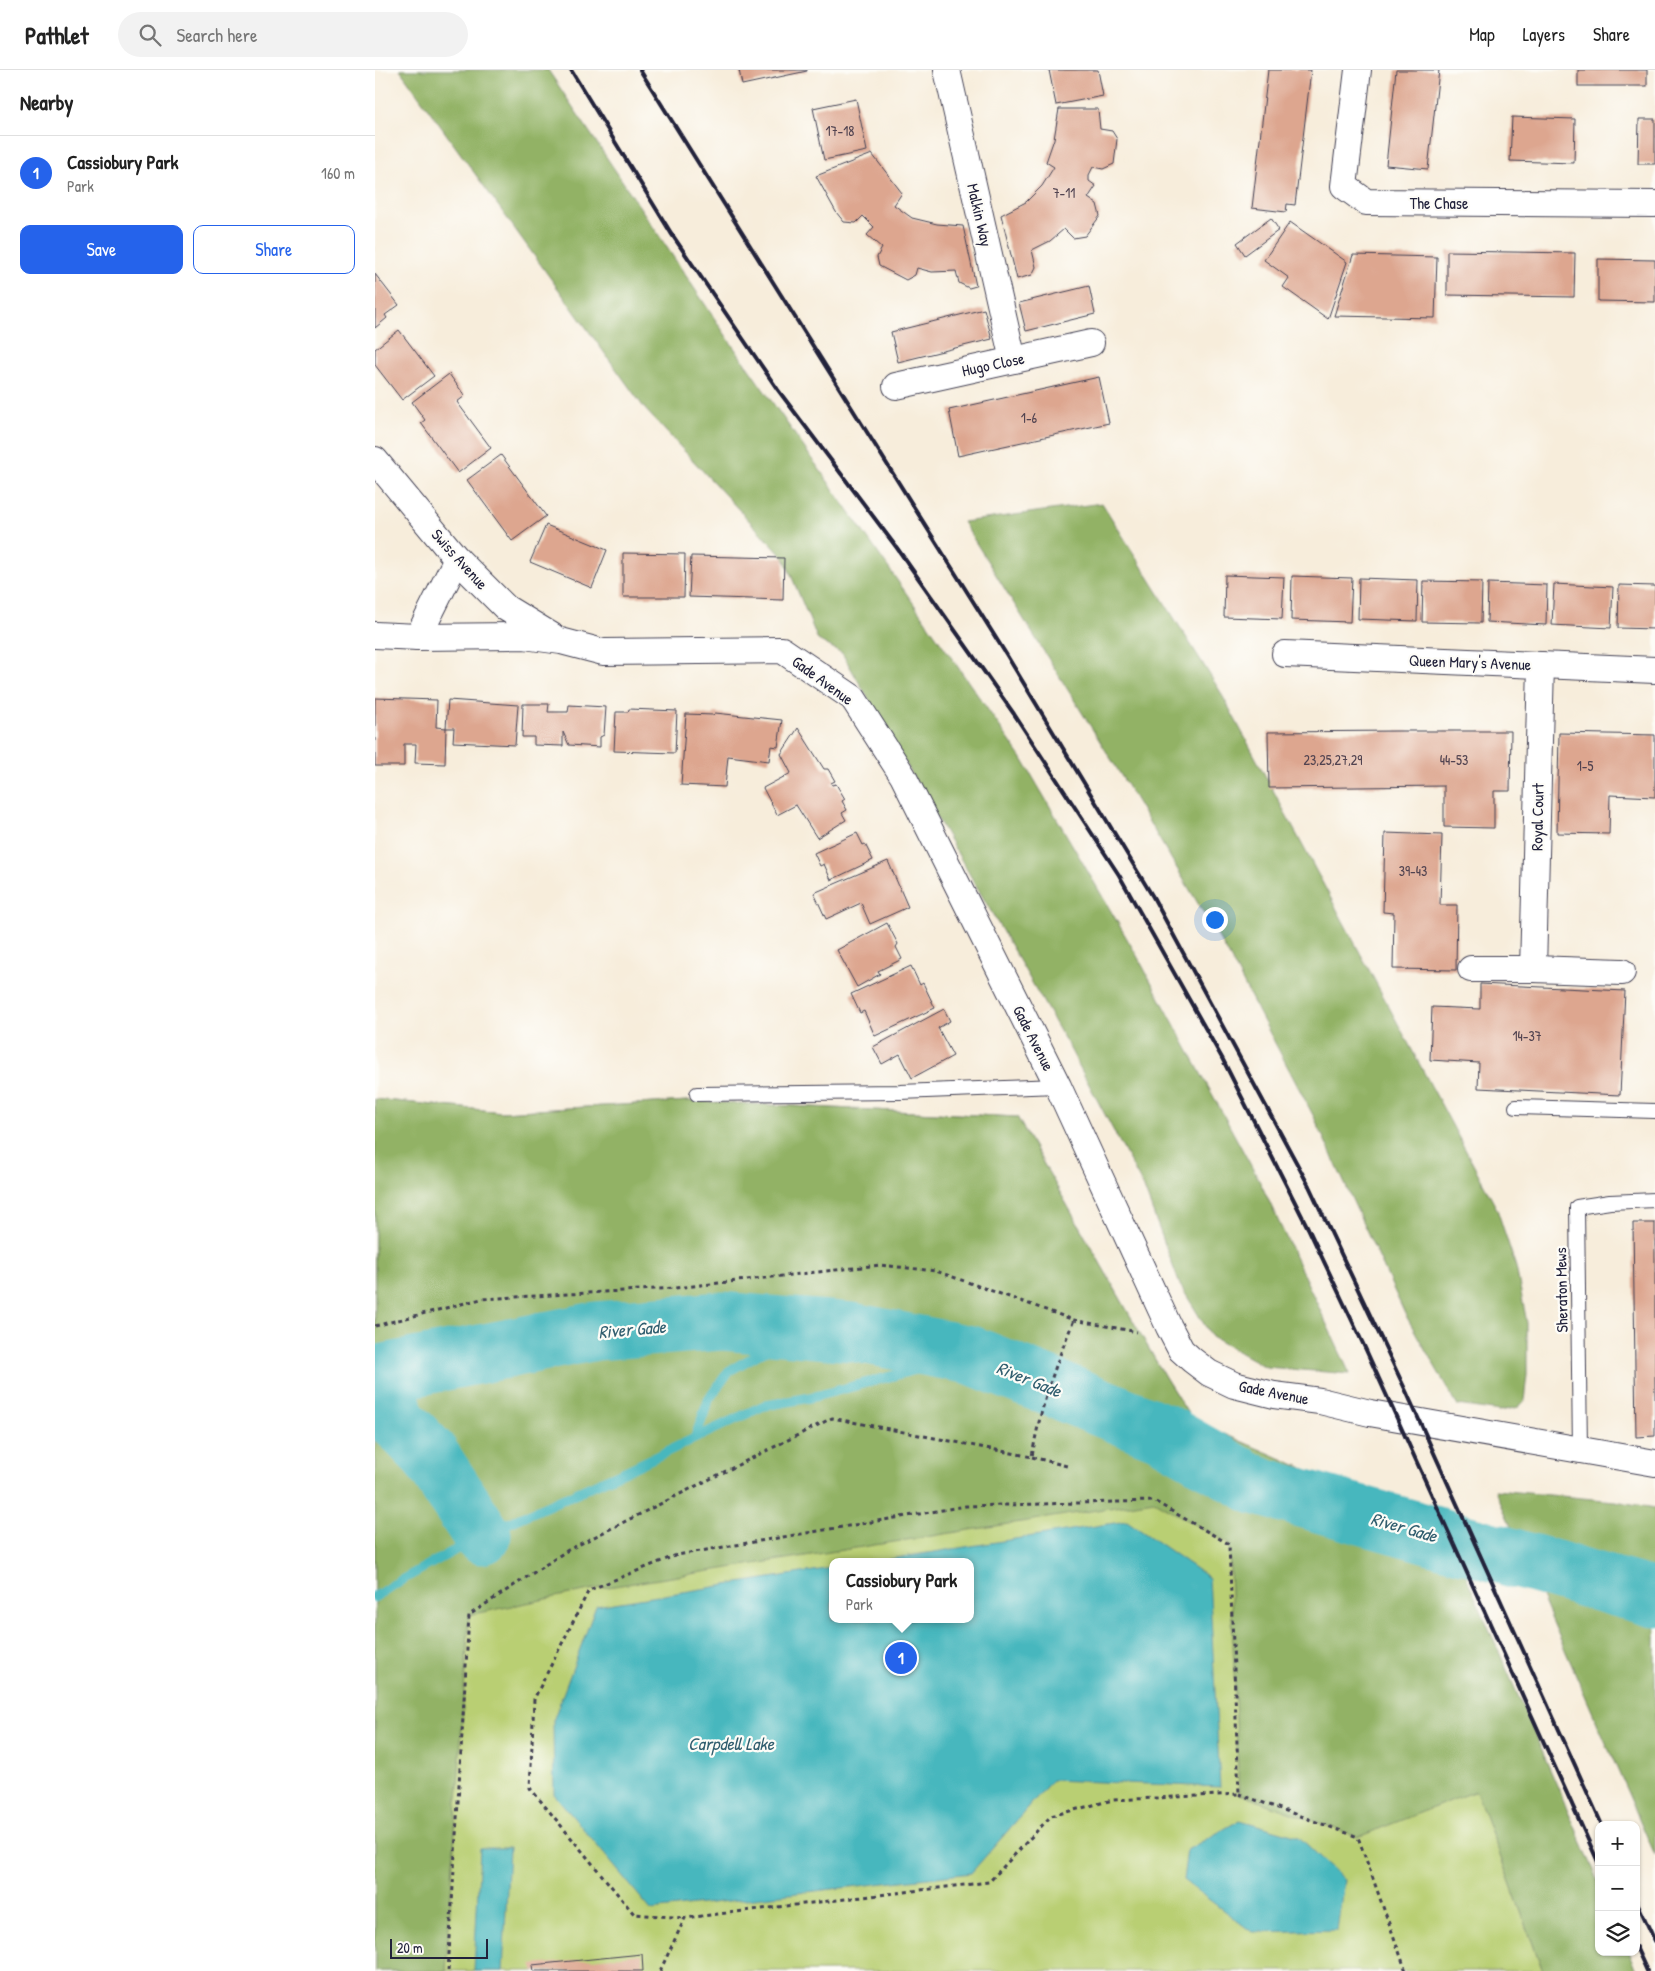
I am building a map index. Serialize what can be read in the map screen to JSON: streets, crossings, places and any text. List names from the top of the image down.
{
  "streets": {
    "street": [
      "The Chase",
      "Malkin Way",
      "Hugo Close",
      "Swiss Avenue",
      "Queen Mary's Avenue",
      "Gade Avenue",
      "Royal Court"
    ],
    "lane": ["Sheraton Mews"]
  },
  "crossings": [
    ["Malkin Way", "Hugo Close"],
    ["Swiss Avenue", "Gade Avenue"],
    ["Queen Mary's Avenue", "Royal Court"],
    ["Gade Avenue", "Sheraton Mews"]
  ],
  "water": ["River Gade", "Carpdell Lake"],
  "house_numbers": [
    "17-18",
    "7-11",
    "1-6",
    "23,25,27,29",
    "44-53",
    "1-5",
    "39-43",
    "14-37"
  ],
  "scale_bar": "20 m",
  "page": {
    "header": "Pathlet",
    "search": "Search here",
    "nav": ["Map", "Layers", "Share"],
    "heading": "Nearby",
    "list": [
      {
        "mark": "1",
        "name": "Cassiobury Park",
        "note": "Park",
        "value": "160 m"
      }
    ],
    "buttons": ["Save", "Share"],
    "popup": ["Cassiobury Park", "Park"],
    "pins": "1",
    "map_buttons": ["+", "−"],
    "scale": "20 m"
  }
}
